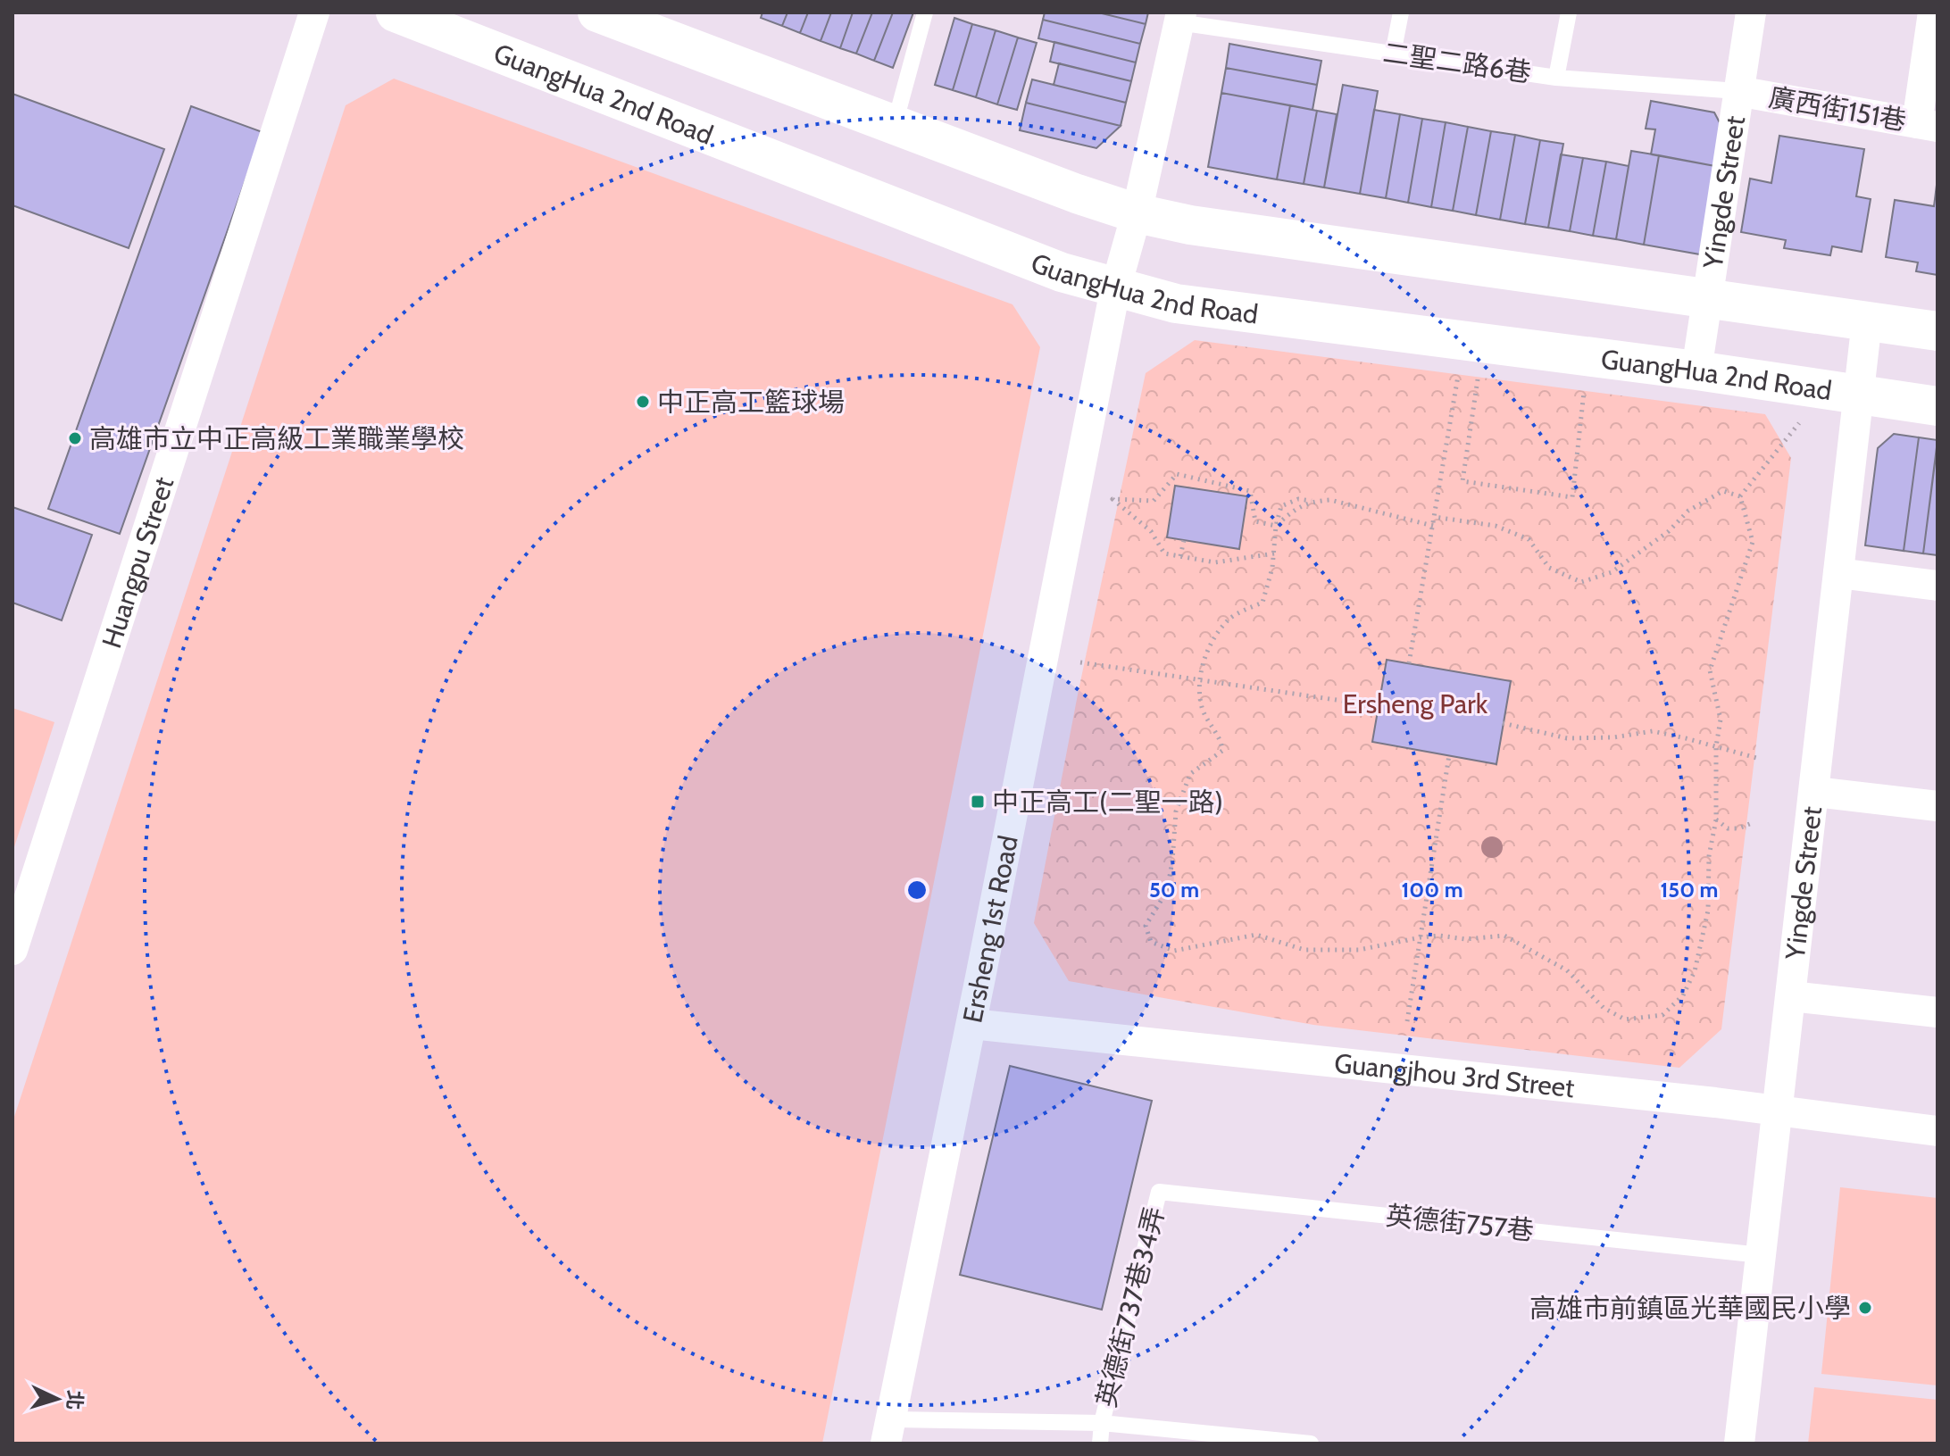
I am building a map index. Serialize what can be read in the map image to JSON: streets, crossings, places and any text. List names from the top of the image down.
{
  "streets": {
    "street": [
      "GuangHua 2nd Road",
      "廣西街151巷",
      "Yingde Street",
      "Huangpu Street",
      "Ersheng 1st Road",
      "Guangjhou 3rd Street"
    ],
    "lane": ["二聖二路6巷", "英德街757巷", "英德街737巷34弄"]
  },
  "crossings": [
    ["二聖二路6巷", "廣西街151巷"],
    ["二聖二路6巷", "Yingde Street"],
    ["二聖二路6巷", "Ersheng 1st Road"],
    ["GuangHua 2nd Road", "Yingde Street"],
    ["GuangHua 2nd Road", "Ersheng 1st Road"],
    ["廣西街151巷", "Yingde Street"],
    ["Yingde Street", "Guangjhou 3rd Street"],
    ["Yingde Street", "英德街757巷"],
    ["Ersheng 1st Road", "Guangjhou 3rd Street"],
    ["英德街757巷", "英德街737巷34弄"]
  ],
  "parks": ["Ersheng Park"],
  "places": {
    "other": ["中正高工籃球場", "高雄市立中正高級工業職業學校", "高雄市前鎮區光華國民小學"],
    "transit": ["中正高工(二聖一路)"]
  },
  "north": "right",
  "rings": ["50 m", "100 m", "150 m"]
}
